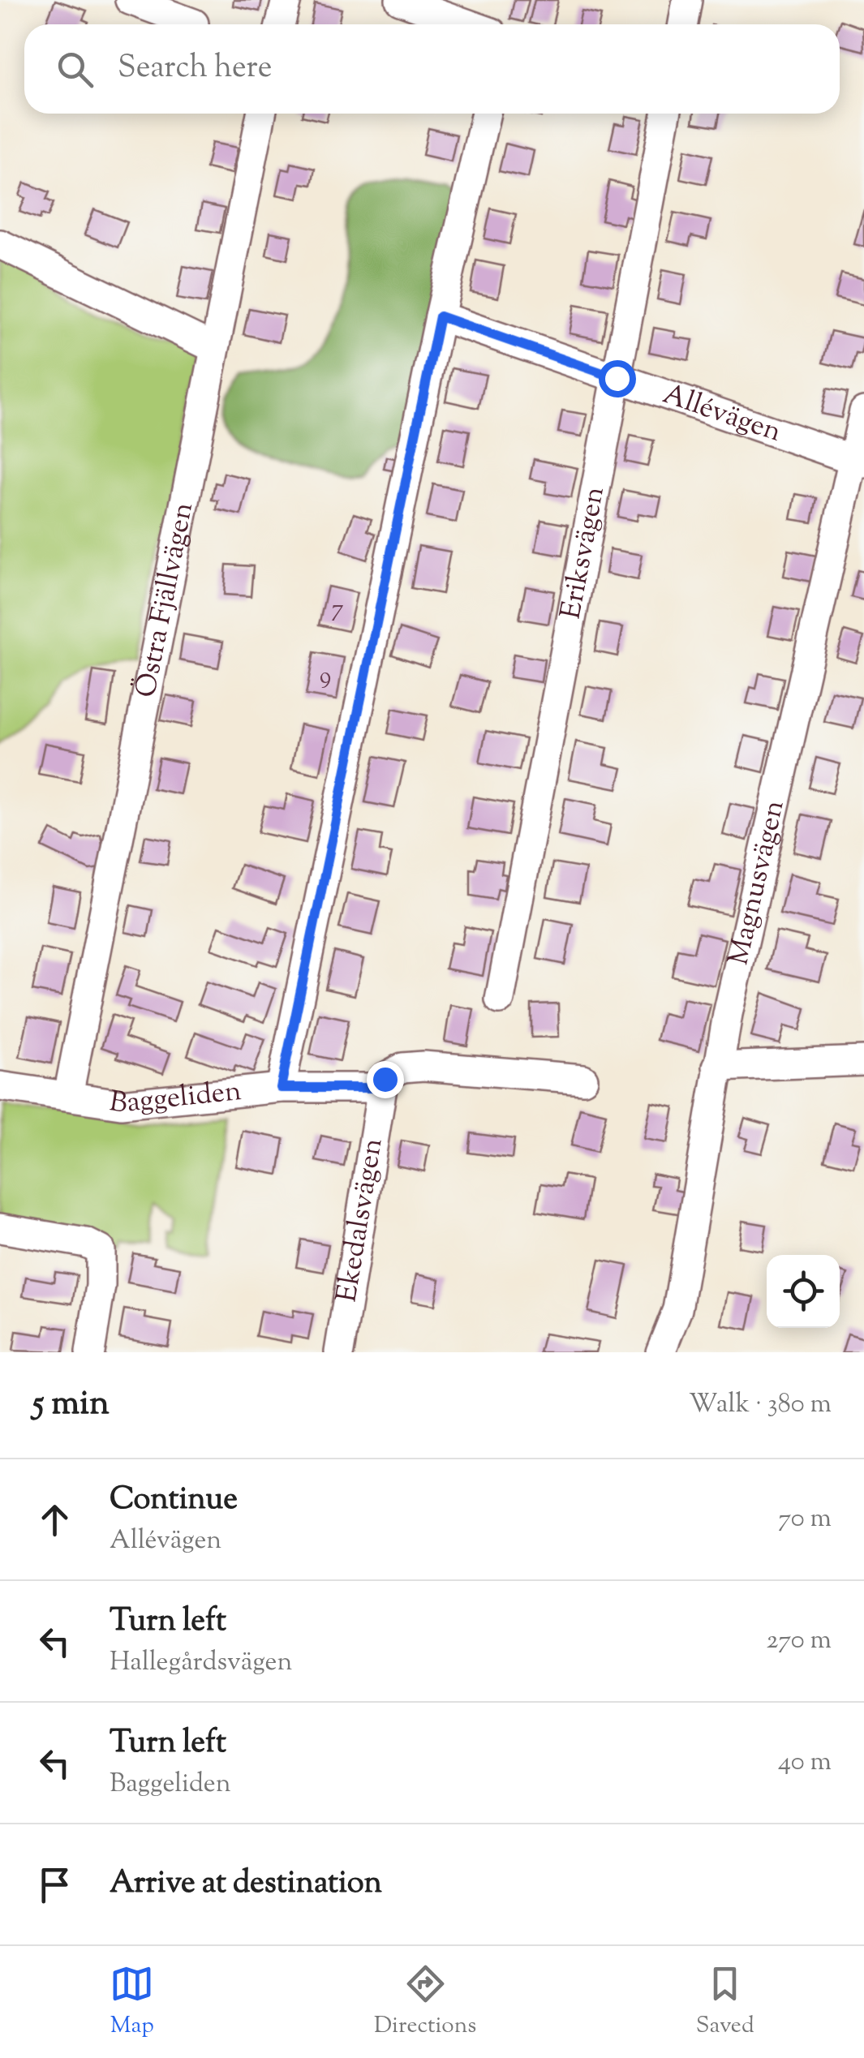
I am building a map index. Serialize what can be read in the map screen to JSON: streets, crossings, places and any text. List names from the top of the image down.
{
  "streets": {
    "street": [
      "Allévägen",
      "Eriksvägen",
      "Östra Fjällvägen",
      "Magnusvägen",
      "Baggeliden",
      "Ekedalsvägen"
    ]
  },
  "crossings": [
    ["Allévägen", "Eriksvägen"],
    ["Allévägen", "Magnusvägen"],
    ["Östra Fjällvägen", "Baggeliden"],
    ["Baggeliden", "Ekedalsvägen"]
  ],
  "house_numbers": ["7", "9"],
  "page": {
    "search": "Search here",
    "heading": ["5 min", "Walk · 380 m"],
    "list": [
      ["Continue", "Allévägen", "70 m"],
      ["Turn left", "Hallegårdsvägen", "270 m"],
      ["Turn left", "Baggeliden", "40 m"],
      "Arrive at destination"
    ],
    "nav": ["Map", "Directions", "Saved"]
  }
}
